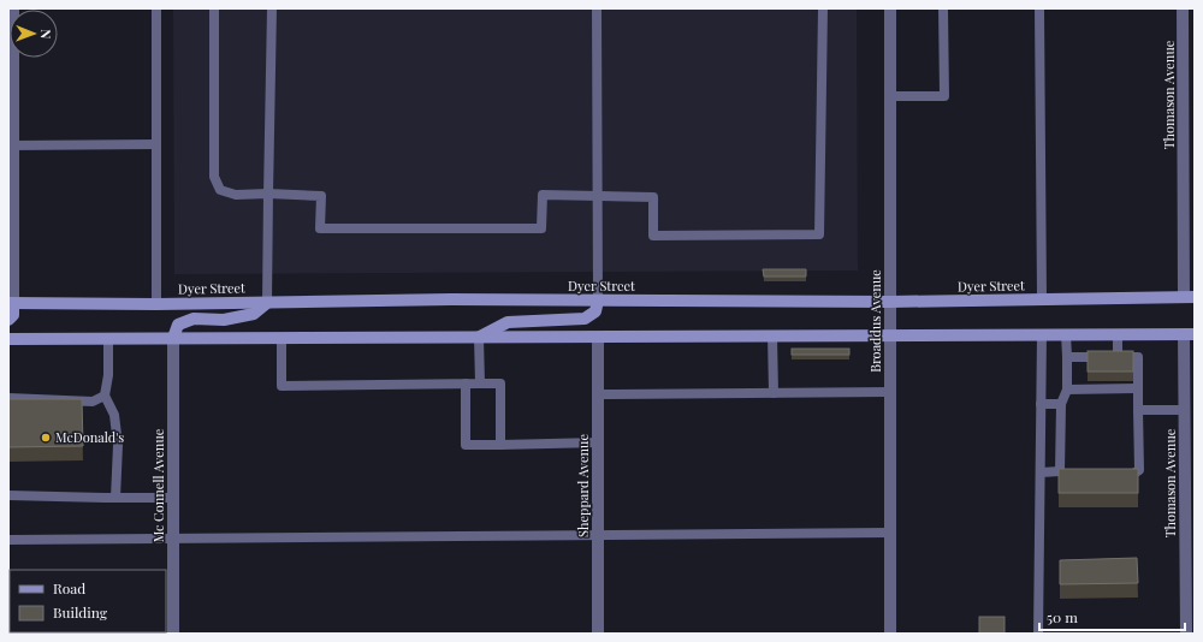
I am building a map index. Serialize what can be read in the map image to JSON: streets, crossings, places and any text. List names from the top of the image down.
{
  "streets": {
    "main road": ["Dyer Street"],
    "street": [
      "Thomason Avenue",
      "Broaddus Avenue",
      "Mc Connell Avenue",
      "Sheppard Avenue"
    ]
  },
  "crossings": [
    ["Thomason Avenue", "Dyer Street"],
    ["Dyer Street", "Broaddus Avenue"]
  ],
  "places": ["McDonald's"],
  "legend": ["Road", "Building"],
  "scale_bar": "50 m",
  "north": "right"
}
